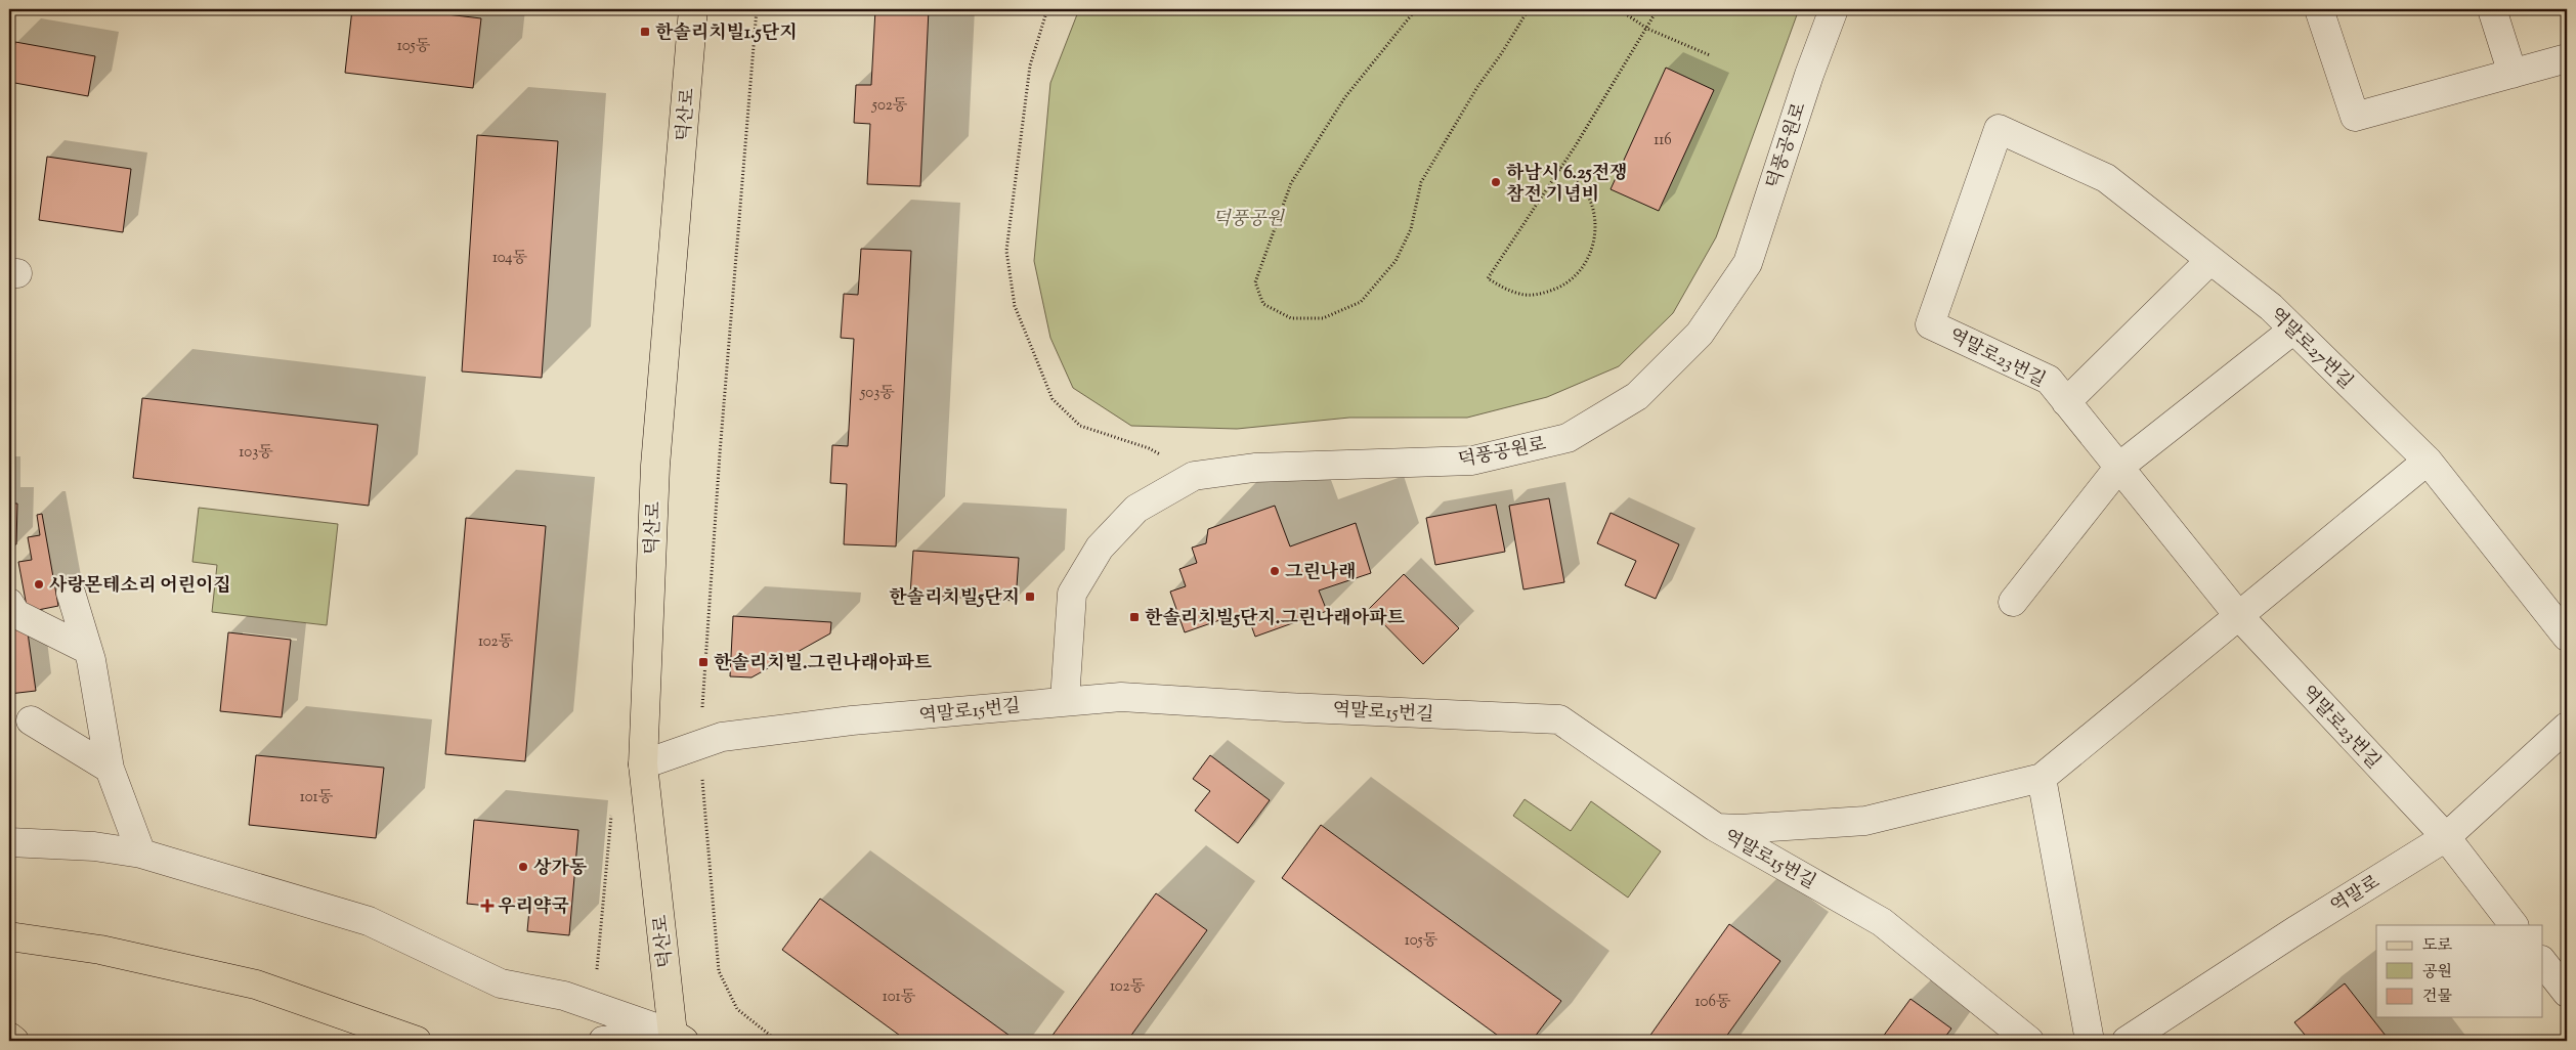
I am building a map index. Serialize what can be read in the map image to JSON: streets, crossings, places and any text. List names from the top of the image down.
{
  "streets": {
    "main road": ["덕산로"],
    "street": [
      "덕풍공원로",
      "역말로27번길",
      "역말로23번길",
      "역말로15번길",
      "역말로"
    ]
  },
  "crossings": [
    ["덕산로", "역말로15번길"],
    ["덕풍공원로", "역말로15번길"],
    ["역말로27번길", "역말로23번길"],
    ["역말로23번길", "역말로"]
  ],
  "parks": ["덕풍공원"],
  "places": {
    "transit": [
      "한솔리치빌1.5단지",
      "한솔리치빌5단지",
      "한솔리치빌5단지.그린나래아파트",
      "한솔리치빌.그린나래아파트"
    ],
    "other": [
      "하남시 6.25전쟁 참전 기념비",
      "그린나래",
      "사랑몬테소리 어린이집",
      "상가동"
    ],
    "health": ["우리약국"]
  },
  "house_numbers": [
    "105동",
    "502동",
    "116",
    "104동",
    "503동",
    "103동",
    "102동",
    "101동",
    "105동",
    "102동",
    "101동",
    "106동"
  ],
  "legend": ["도로", "공원", "건물"]
}
